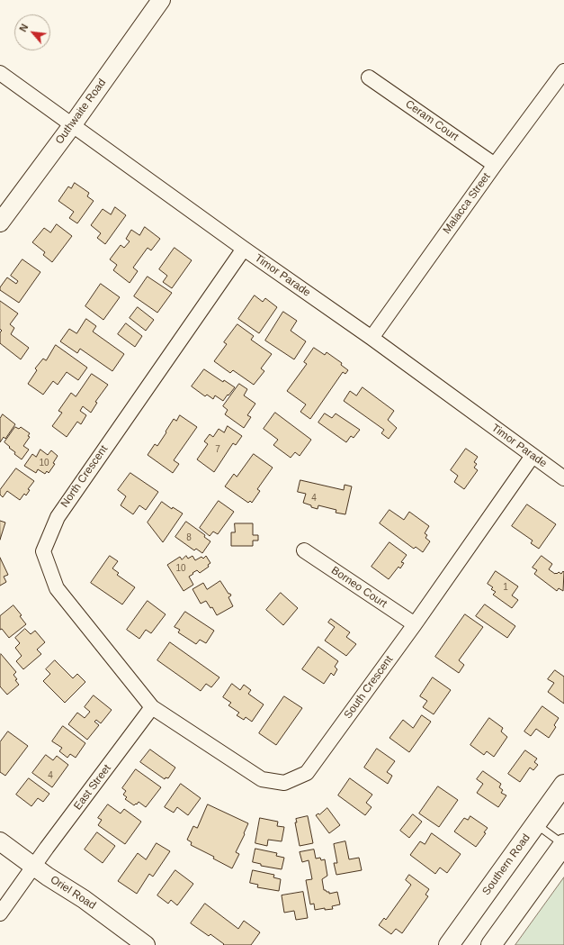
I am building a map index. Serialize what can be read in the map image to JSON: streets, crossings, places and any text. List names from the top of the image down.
{
  "streets": {
    "main road": ["Southern Road"],
    "street": [
      "Outhwaite Road",
      "Ceram Court",
      "Malacca Street",
      "Timor Parade",
      "North Crescent",
      "Borneo Court",
      "South Crescent",
      "East Street",
      "Oriel Road"
    ]
  },
  "crossings": [
    ["Outhwaite Road", "Timor Parade"],
    ["Ceram Court", "Malacca Street"],
    ["Malacca Street", "Timor Parade"],
    ["Timor Parade", "North Crescent"],
    ["Timor Parade", "South Crescent"],
    ["North Crescent", "South Crescent"],
    ["North Crescent", "East Street"],
    ["Borneo Court", "South Crescent"],
    ["South Crescent", "East Street"],
    ["East Street", "Oriel Road"]
  ],
  "house_numbers": [
    "7",
    "10",
    "4",
    "8",
    "10",
    "1",
    "4"
  ],
  "north": "top left"
}
